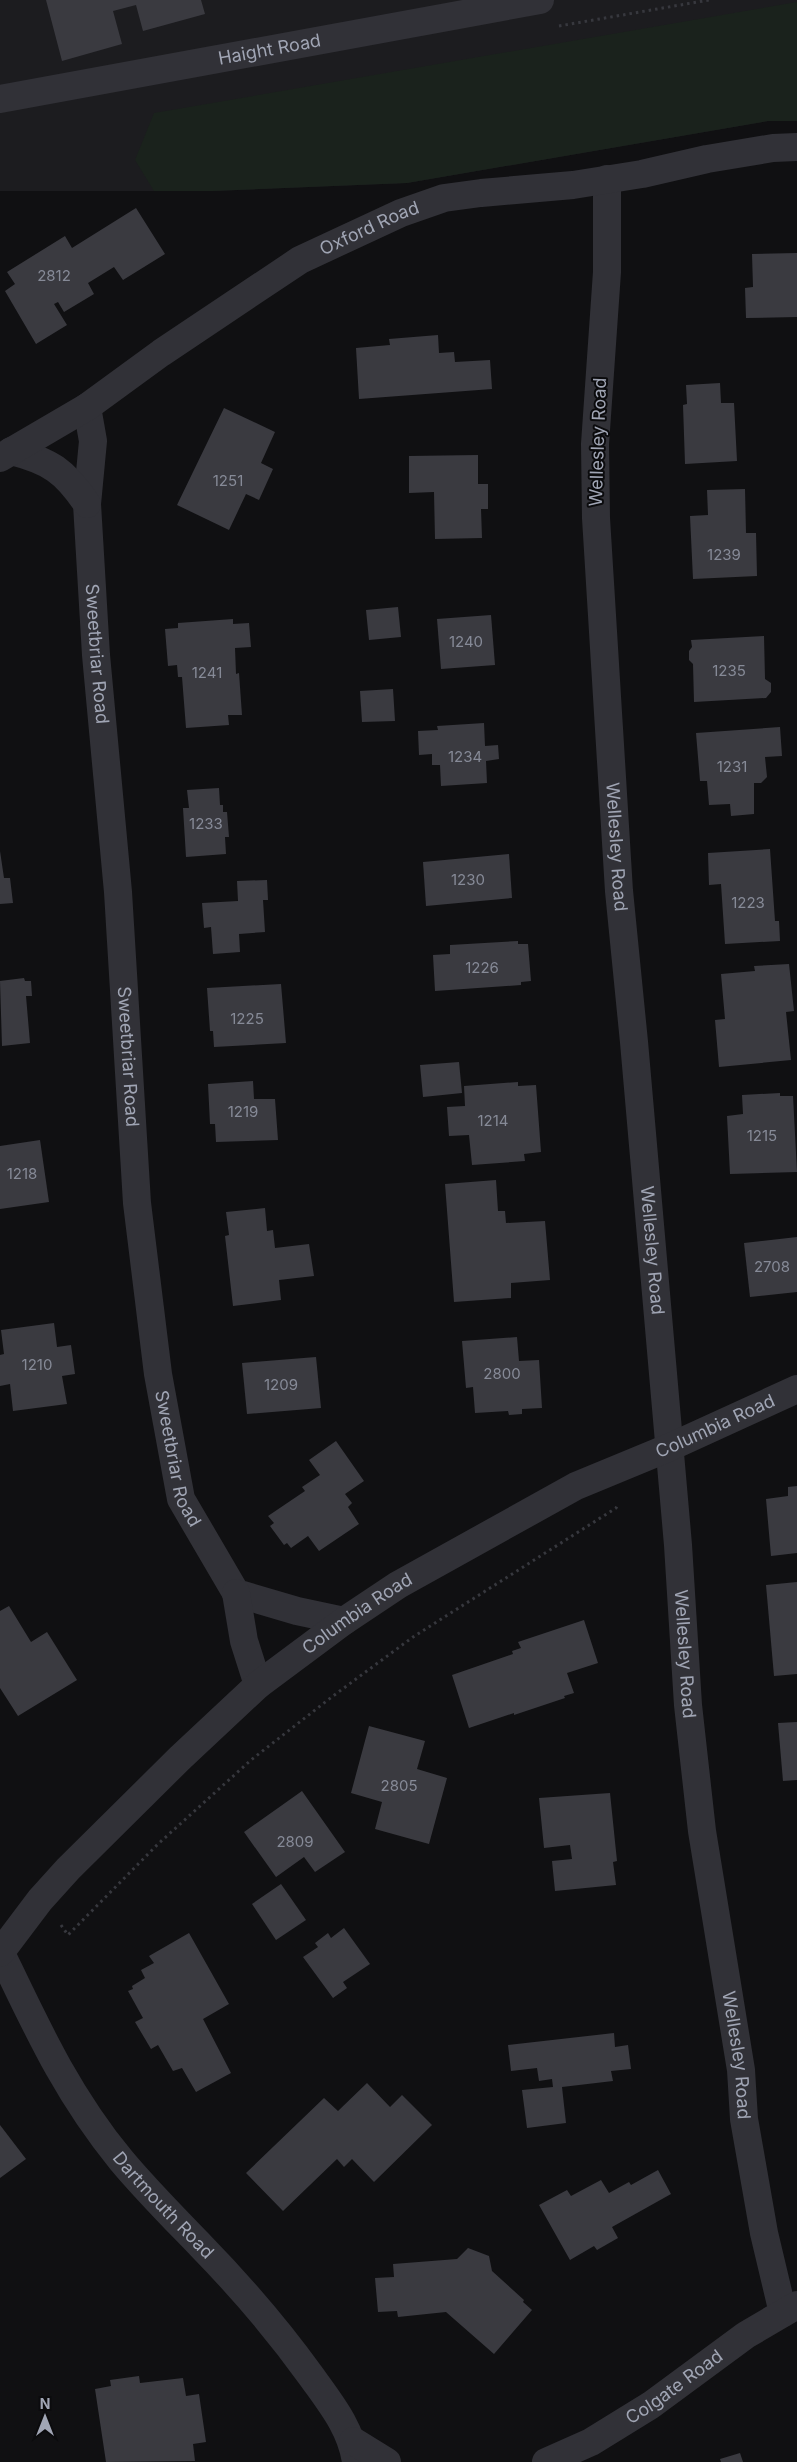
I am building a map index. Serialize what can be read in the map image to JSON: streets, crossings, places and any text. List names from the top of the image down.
{
  "streets": {
    "street": [
      "Haight Road",
      "Oxford Road",
      "Wellesley Road",
      "Sweetbriar Road",
      "Columbia Road",
      "Dartmouth Road",
      "Colgate Road"
    ]
  },
  "crossings": [
    ["Oxford Road", "Wellesley Road"],
    ["Oxford Road", "Sweetbriar Road"],
    ["Wellesley Road", "Columbia Road"],
    ["Wellesley Road", "Colgate Road"],
    ["Sweetbriar Road", "Columbia Road"],
    ["Columbia Road", "Dartmouth Road"]
  ],
  "house_numbers": [
    "2812",
    "1251",
    "1239",
    "1240",
    "1235",
    "1241",
    "1234",
    "1231",
    "1233",
    "1230",
    "1223",
    "1226",
    "1225",
    "1219",
    "1214",
    "1215",
    "1218",
    "2708",
    "1210",
    "2800",
    "1209",
    "2805",
    "2809"
  ],
  "north": "top"
}
